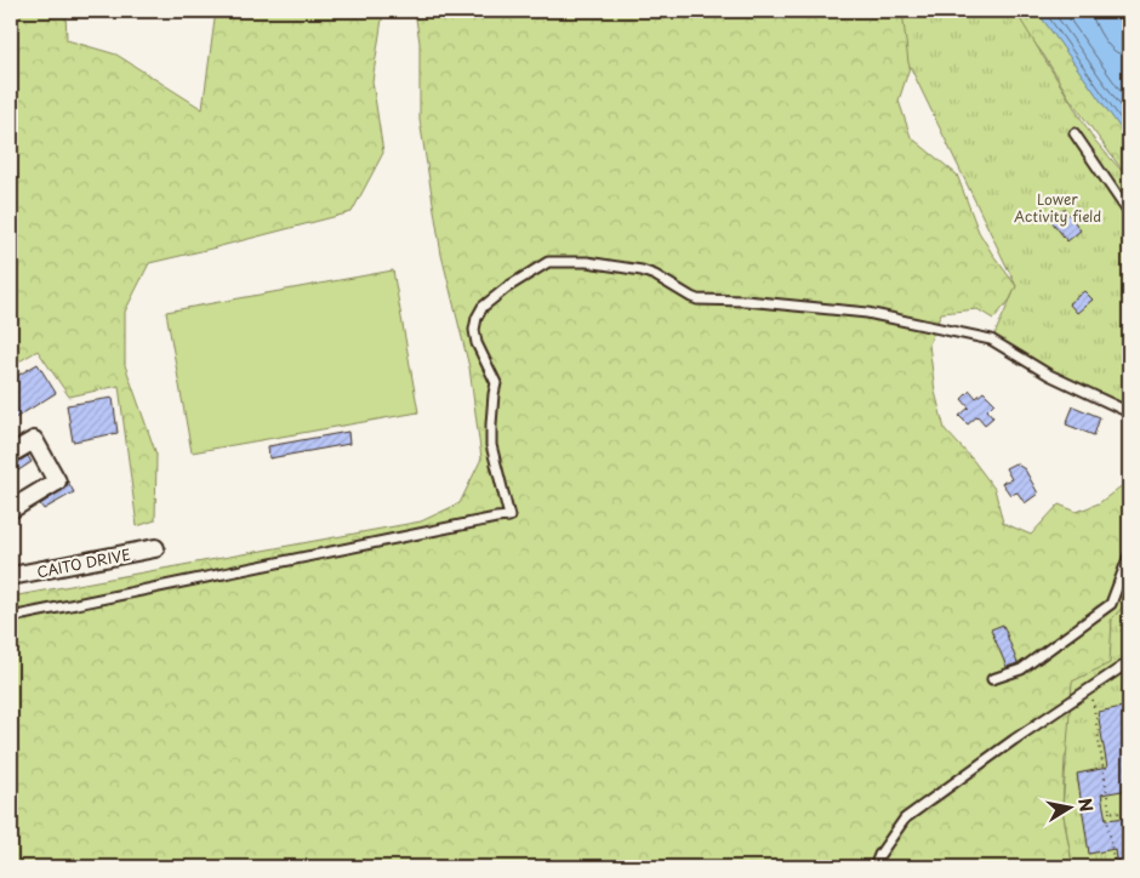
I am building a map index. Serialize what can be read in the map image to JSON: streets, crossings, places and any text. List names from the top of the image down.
{
  "streets": {
    "street": ["CAITO DRIVE"]
  },
  "parks": ["Lower Activity field"],
  "north": "right"
}
